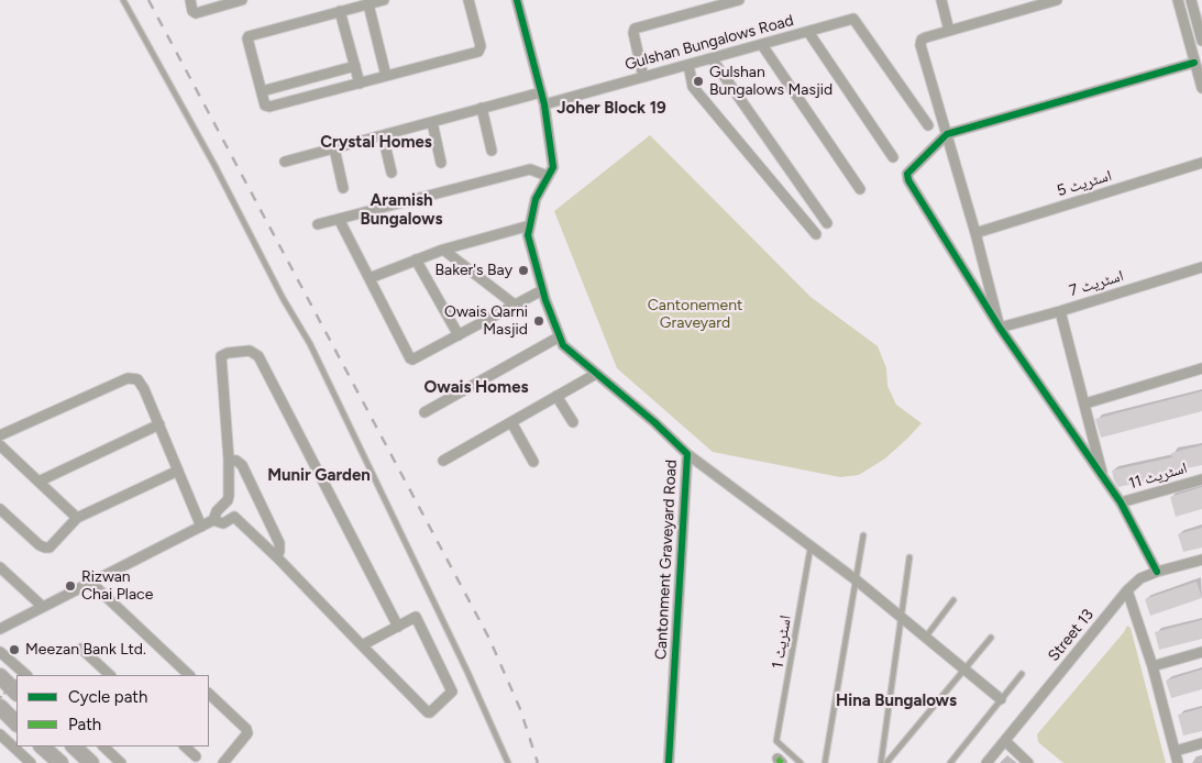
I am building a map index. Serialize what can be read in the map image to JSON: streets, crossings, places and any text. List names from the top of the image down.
{
  "streets": {
    "street": [
      "Gulshan Bungalows Road",
      "اسٹریٹ 5",
      "اسٹریٹ 7",
      "اسٹریٹ 11",
      "Cantonment Graveyard Road",
      "Street 13"
    ],
    "lane": ["اسٹریٹ 1"]
  },
  "crossings": [
    ["Gulshan Bungalows Road", "Cantonment Graveyard Road"]
  ],
  "districts": [
    "Joher Block 19",
    "Crystal Homes",
    "Aramish Bungalows",
    "Owais Homes",
    "Munir Garden",
    "Hina Bungalows"
  ],
  "parks": ["Cantonement Graveyard"],
  "places": [
    "Gulshan Bungalows Masjid",
    "Baker's Bay",
    "Owais Qarni Masjid",
    "Rizwan Chai Place",
    "Meezan Bank Ltd."
  ],
  "legend": ["Cycle path", "Path"]
}
